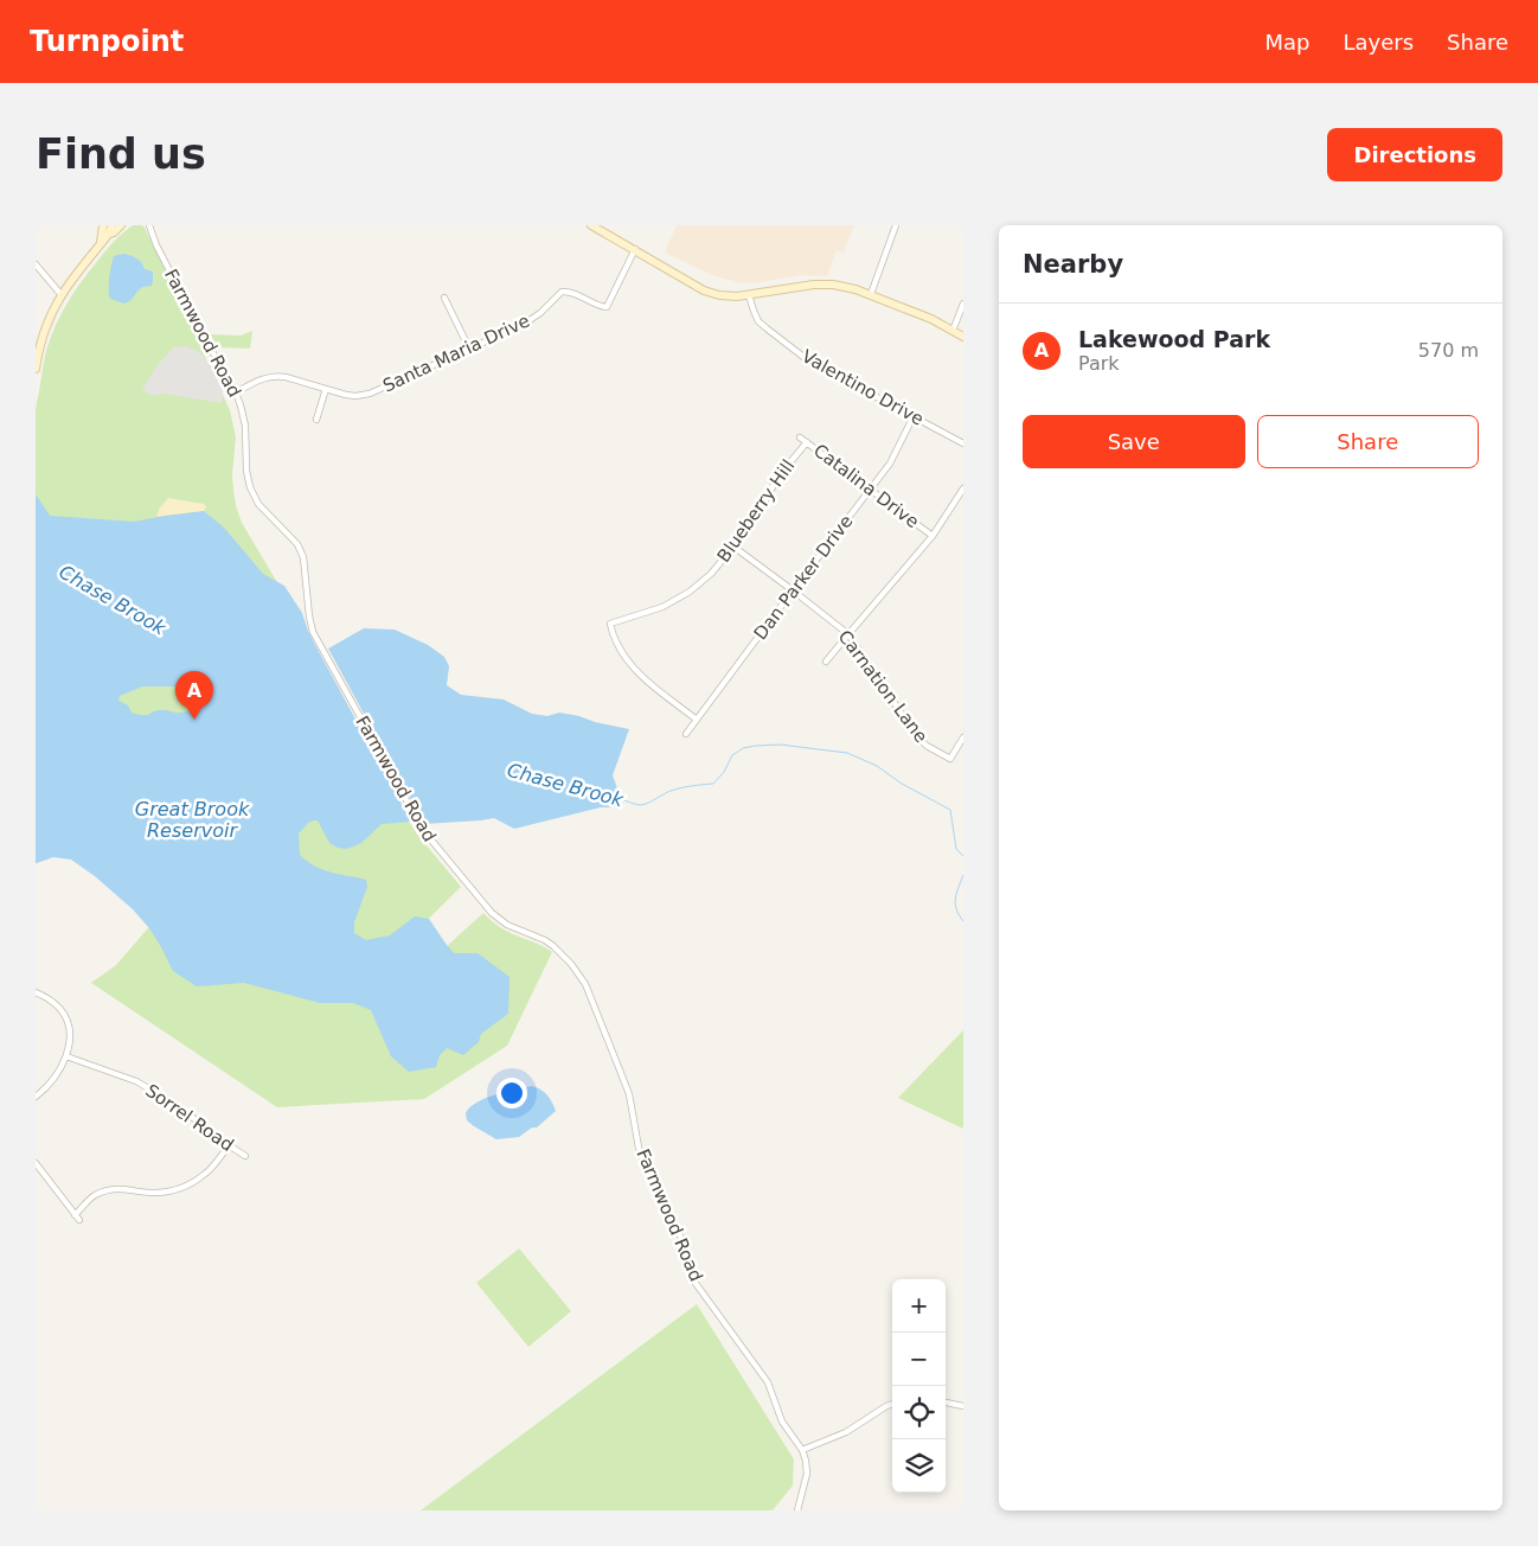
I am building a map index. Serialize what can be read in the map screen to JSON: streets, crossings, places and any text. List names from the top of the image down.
{
  "streets": {
    "street": [
      "Farmwood Road",
      "Santa Maria Drive",
      "Valentino Drive",
      "Catalina Drive",
      "Blueberry Hill",
      "Dan Parker Drive",
      "Carnation Lane",
      "Sorrel Road"
    ]
  },
  "crossings": [
    ["Farmwood Road", "Santa Maria Drive"],
    ["Valentino Drive", "Dan Parker Drive"],
    ["Catalina Drive", "Blueberry Hill"],
    ["Catalina Drive", "Dan Parker Drive"],
    ["Blueberry Hill", "Dan Parker Drive"],
    ["Blueberry Hill", "Carnation Lane"],
    ["Dan Parker Drive", "Carnation Lane"]
  ],
  "water": ["Chase Brook", "Great Brook Reservoir"],
  "page": {
    "header": "Turnpoint",
    "nav": ["Map", "Layers", "Share"],
    "buttons": [
      "Directions",
      ["Save", "Share"]
    ],
    "title": "Find us",
    "heading": "Nearby",
    "list": [
      {
        "mark": "A",
        "name": "Lakewood Park",
        "note": "Park",
        "value": "570 m"
      }
    ],
    "pins": "A",
    "map_buttons": ["+", "−"]
  }
}
